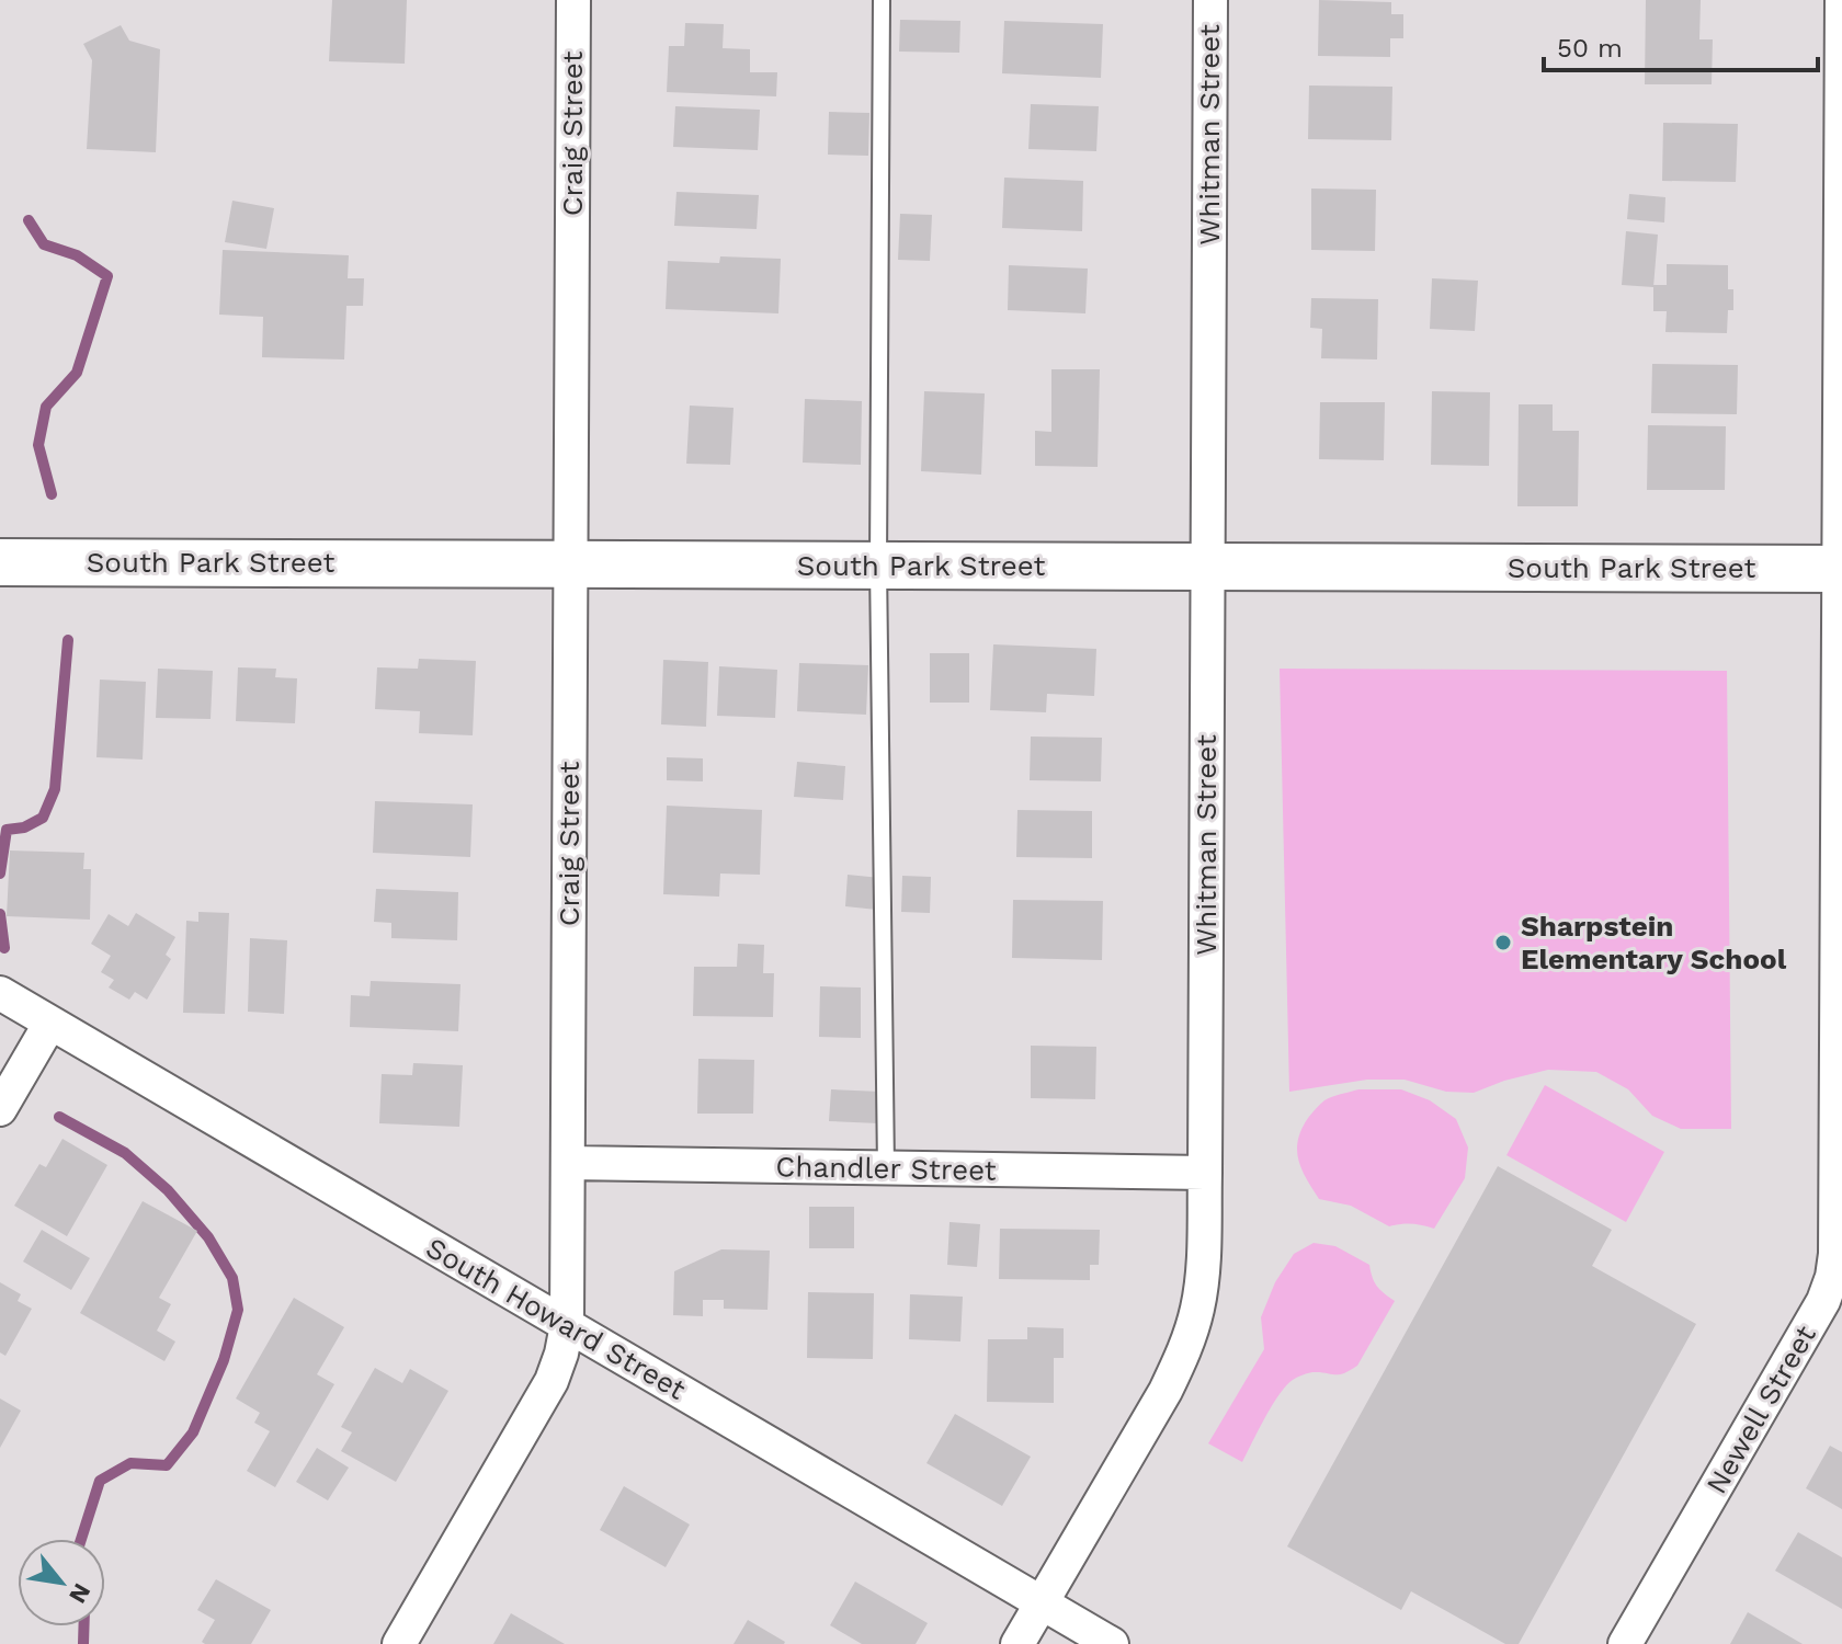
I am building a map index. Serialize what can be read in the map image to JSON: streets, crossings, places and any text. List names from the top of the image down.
{
  "streets": {
    "main road": ["South Park Street"],
    "street": [
      "Craig Street",
      "Whitman Street",
      "Chandler Street",
      "South Howard Street",
      "Newell Street"
    ]
  },
  "crossings": [
    ["Craig Street", "South Park Street"],
    ["Craig Street", "Chandler Street"],
    ["Craig Street", "South Howard Street"],
    ["Whitman Street", "South Park Street"],
    ["Whitman Street", "Chandler Street"],
    ["Whitman Street", "South Howard Street"],
    ["South Park Street", "Newell Street"]
  ],
  "places": ["Sharpstein Elementary School"],
  "scale_bar": "50 m",
  "north": "bottom right"
}
